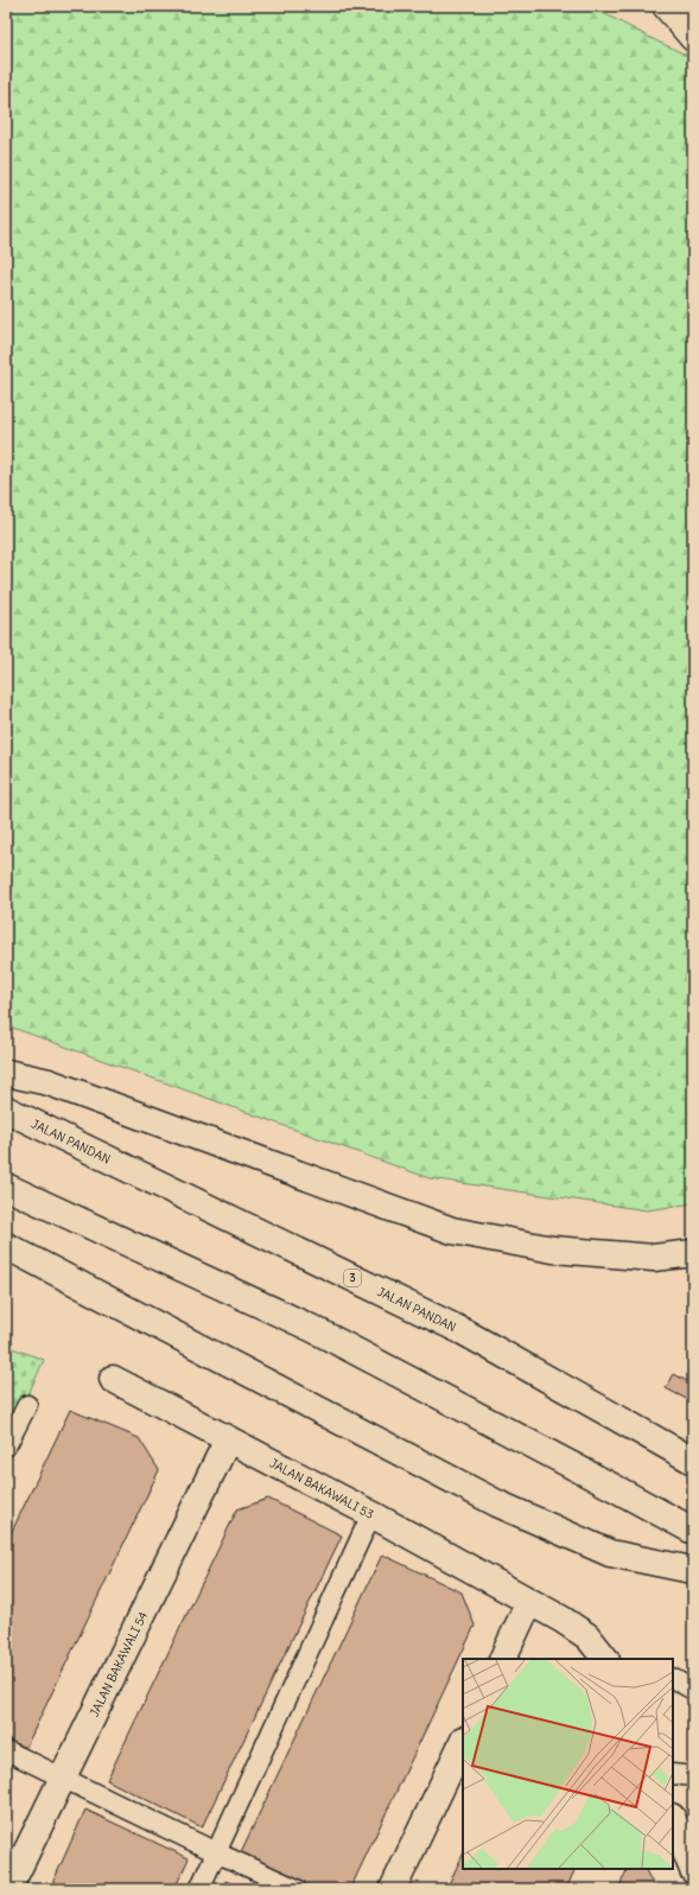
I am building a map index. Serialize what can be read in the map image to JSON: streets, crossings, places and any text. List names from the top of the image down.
{
  "streets": {
    "main road": [
      "JALAN PANDAN",
      "3",
      "JALAN BAKAWALI 53",
      "JALAN BAKAWALI 54"
    ]
  },
  "crossings": [
    ["JALAN BAKAWALI 53", "JALAN BAKAWALI 54"]
  ]
}
